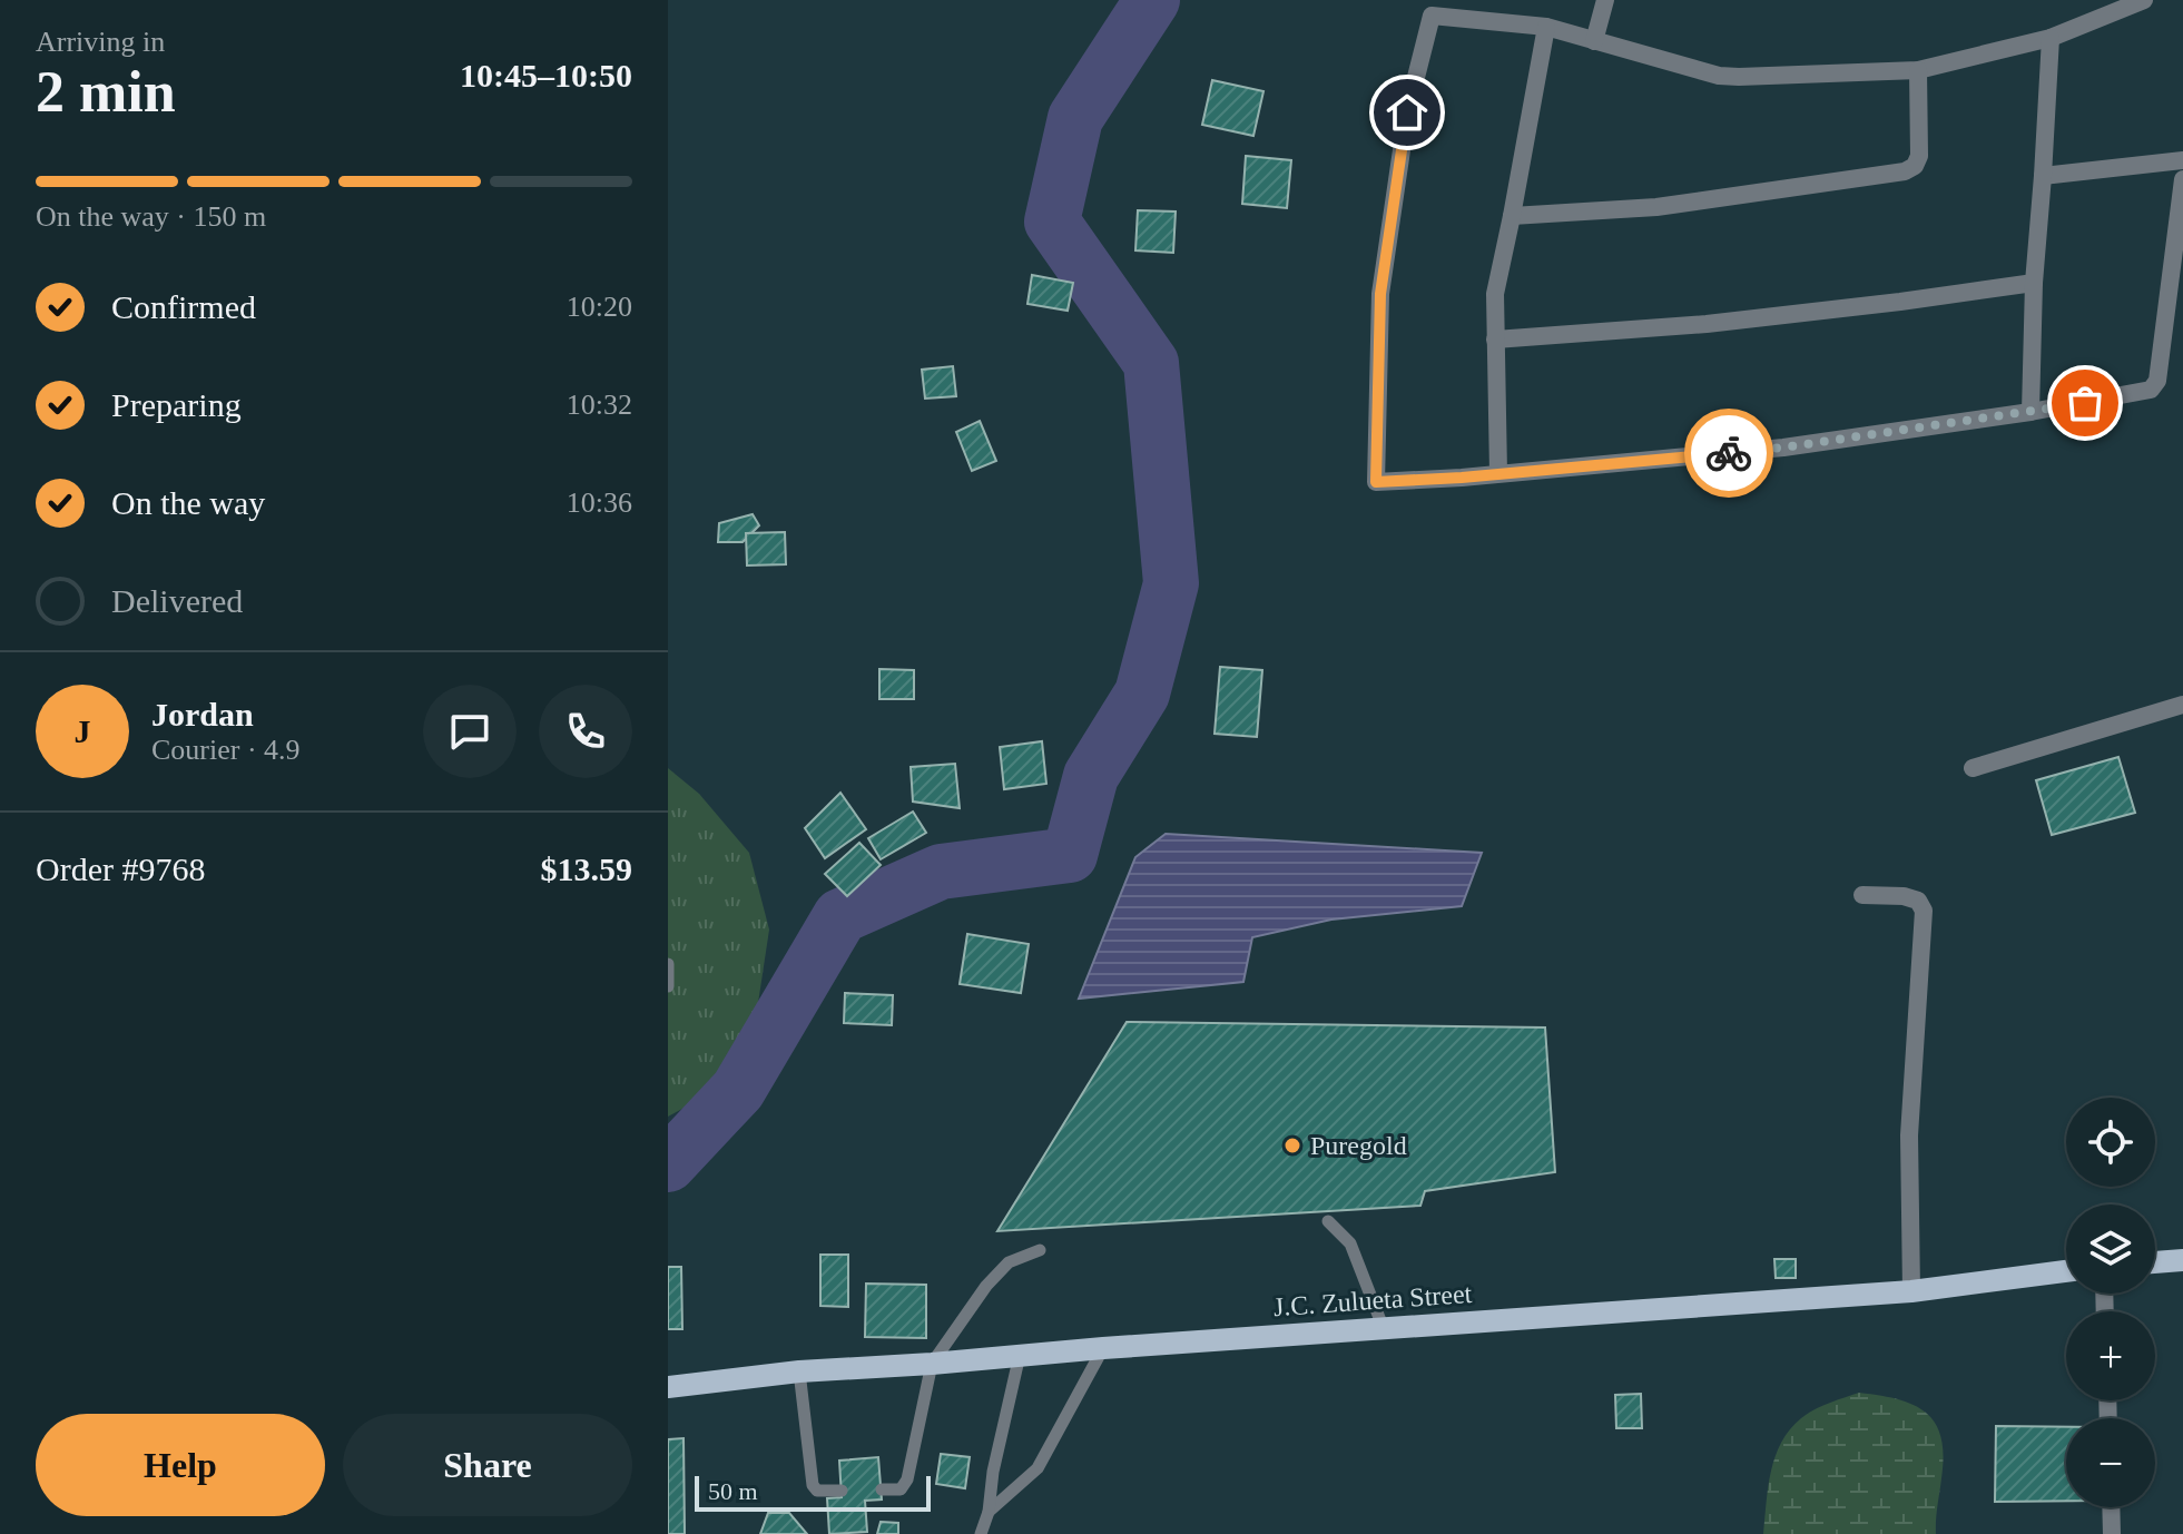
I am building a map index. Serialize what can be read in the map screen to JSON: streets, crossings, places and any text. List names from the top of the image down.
{
  "streets": {
    "main road": ["J.C. Zulueta Street"]
  },
  "places": ["Puregold"],
  "scale_bar": "50 m",
  "page": {
    "heading": ["2 min", "Arriving in", "10:45–10:50"],
    "panel": [
      "Jordan",
      "Courier · 4.9",
      "Order #9768",
      "$13.59"
    ],
    "bar": "On the way · 150 m",
    "list": [
      ["Confirmed", "10:20"],
      ["Preparing", "10:32"],
      ["On the way", "10:36"],
      "Delivered"
    ],
    "round": "J",
    "map_buttons": ["+", "−"],
    "buttons": ["Help", "Share"],
    "scale": "50 m"
  }
}
